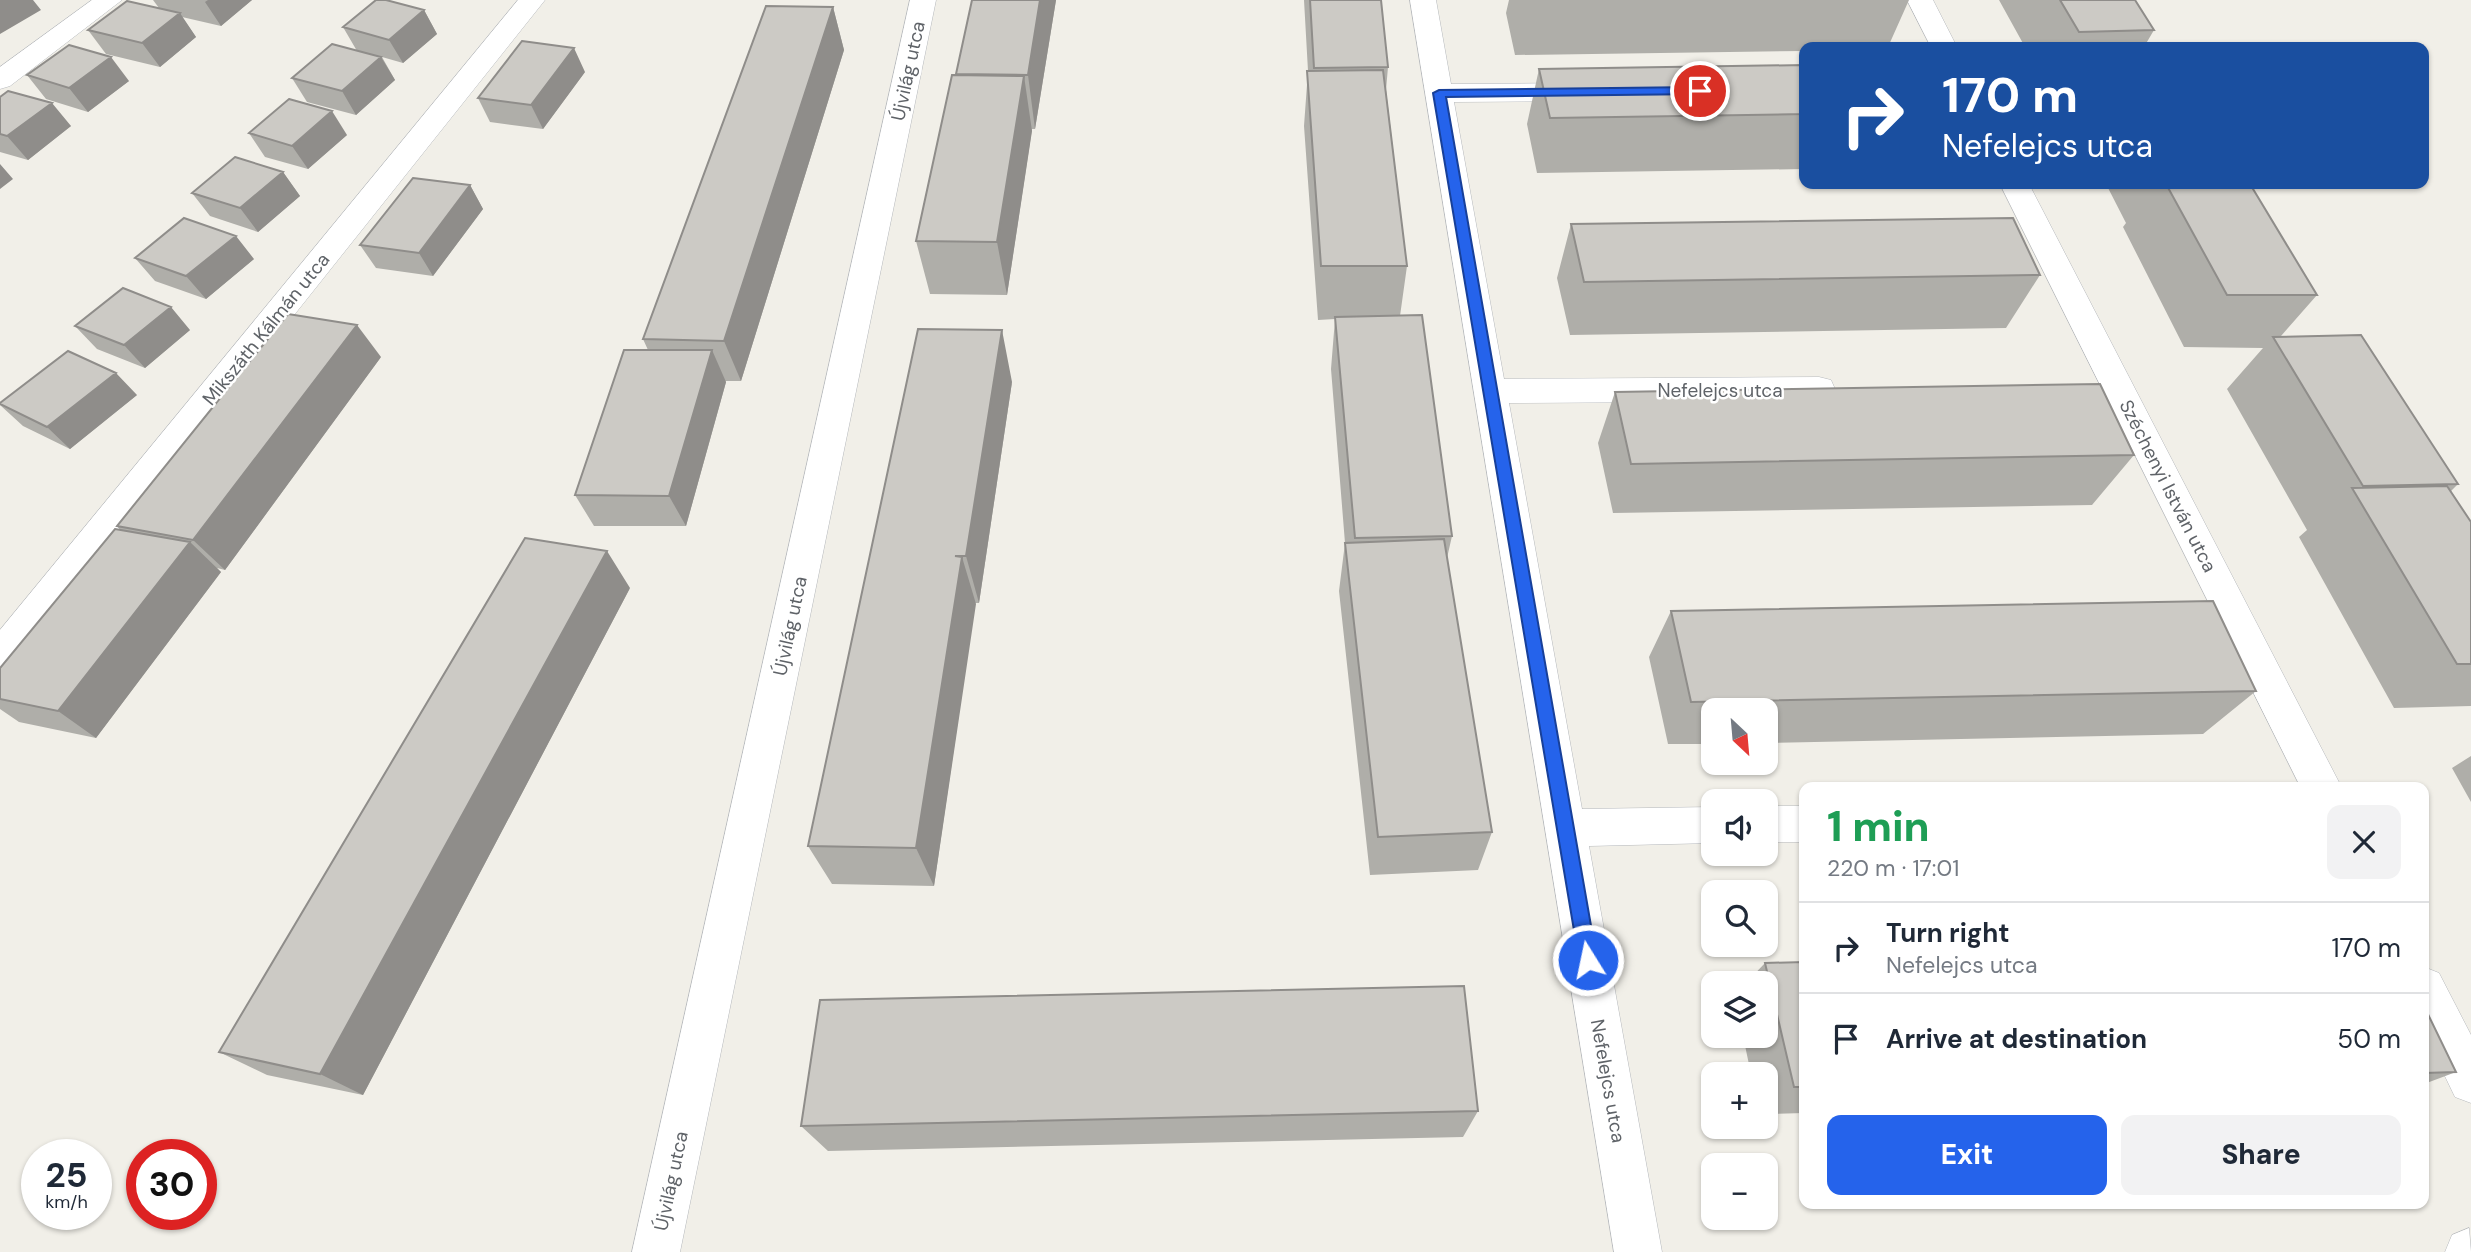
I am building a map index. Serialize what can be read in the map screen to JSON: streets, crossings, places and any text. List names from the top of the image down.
{
  "streets": {
    "street": [
      "Újvilág utca",
      "Mikszáth Kálmán utca",
      "Nefelejcs utca",
      "Széchenyi István utca"
    ]
  },
  "north": "bottom right",
  "page": {
    "turn": ["170 m", "Nefelejcs utca"],
    "map_buttons": ["+", "−"],
    "heading": ["1 min", "220 m · 17:01"],
    "list": [
      {
        "name": "Turn right",
        "note": "Nefelejcs utca",
        "value": "170 m"
      },
      {
        "name": "Arrive at destination",
        "value": "50 m"
      }
    ],
    "buttons": ["Exit", "Share"],
    "speed": "25 km/h",
    "limit": "30"
  }
}
